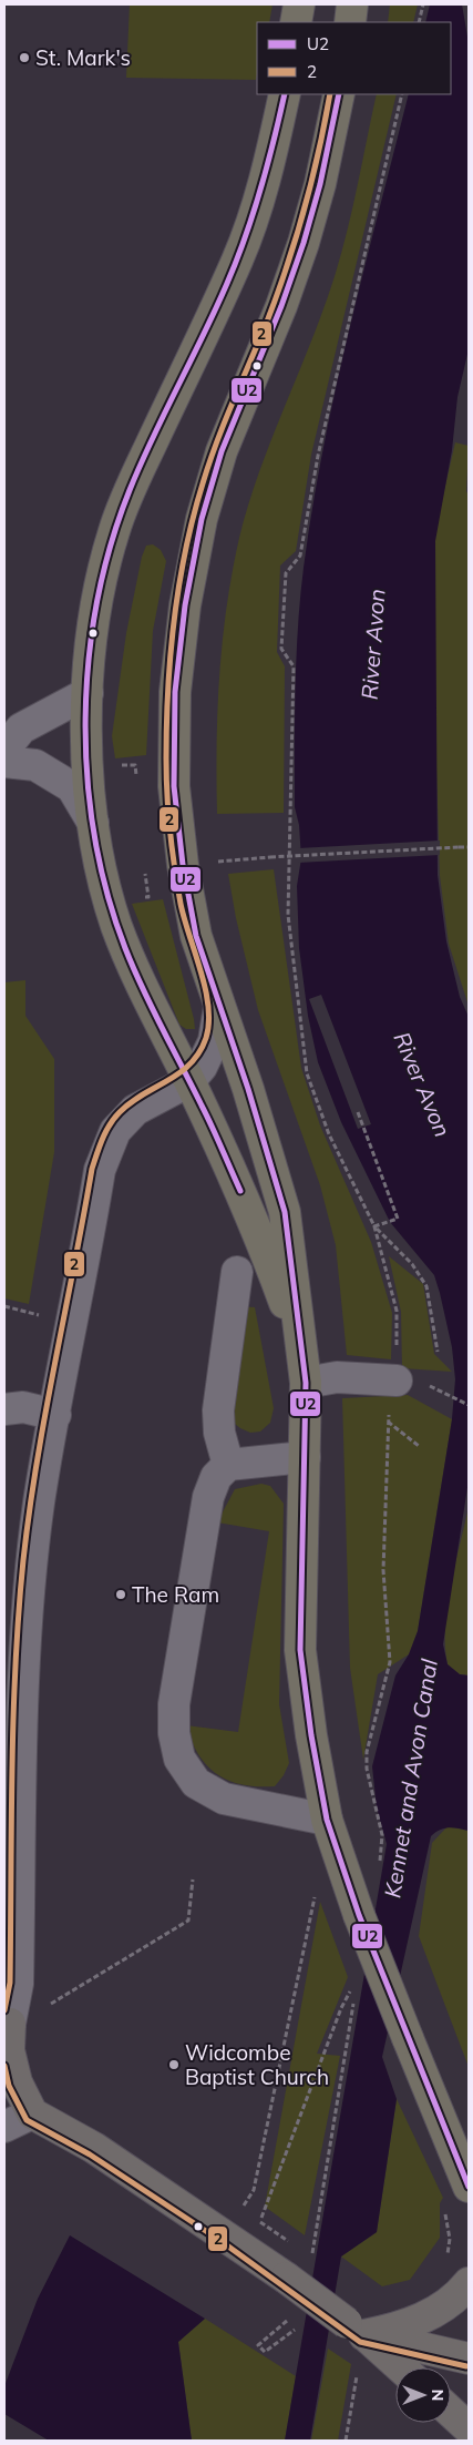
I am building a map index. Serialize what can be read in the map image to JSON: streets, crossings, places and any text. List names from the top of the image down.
{
  "water": ["River Avon", "Kennet and Avon Canal"],
  "places": ["St. Mark's", "The Ram", "Widcombe Baptist Church"],
  "lines": ["transit line U2", "transit line 2"],
  "legend": ["U2", "2"],
  "north": "right"
}
